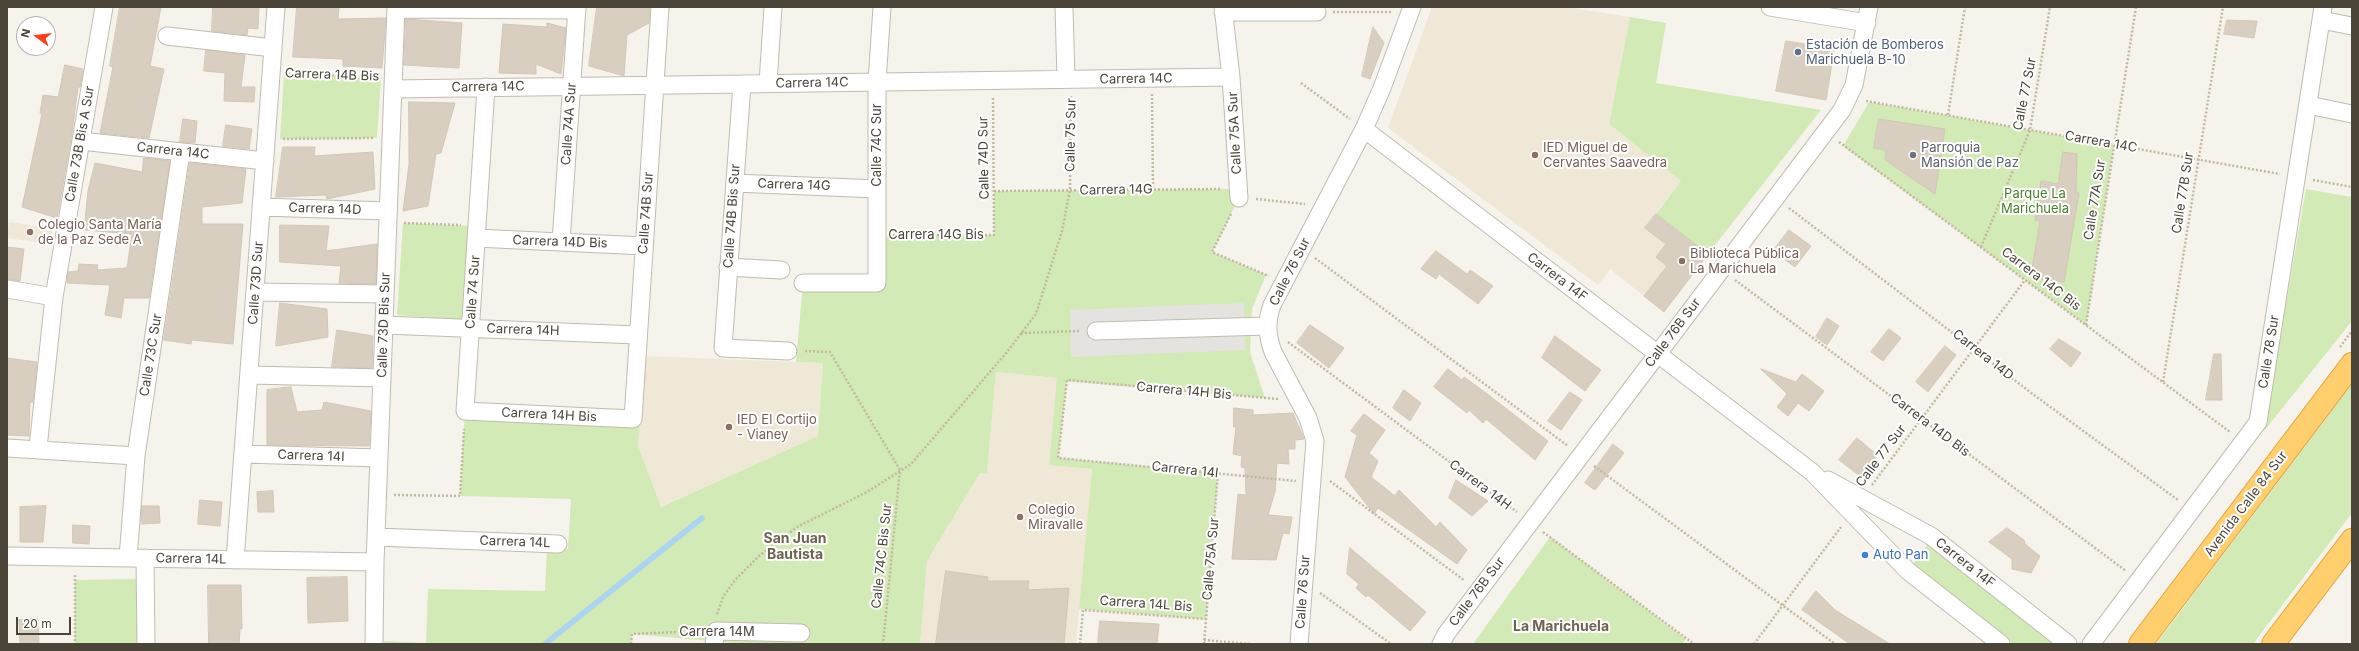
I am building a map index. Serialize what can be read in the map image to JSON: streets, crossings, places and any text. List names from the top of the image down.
{
  "streets": {
    "highway": ["Avenida Calle 84 Sur"],
    "street": [
      "Carrera 14C",
      "Calle 74A Sur",
      "Calle 75A Sur",
      "Calle 75 Sur",
      "Calle 73B Bis A Sur",
      "Calle 74C Sur",
      "Carrera 14G",
      "Carrera 14D",
      "Calle 74B Sur",
      "Calle 74B Bis Sur",
      "Carrera 14D Bis",
      "Calle 76 Sur",
      "Carrera 14F",
      "Calle 73D Sur",
      "Calle 74 Sur",
      "Calle 73D Bis Sur",
      "Carrera 14H",
      "Calle 76B Sur",
      "Calle 78 Sur",
      "Calle 73C Sur",
      "Carrera 14H Bis",
      "Carrera 14I",
      "Carrera 14L",
      "Carrera 14M"
    ],
    "path": [
      "Carrera 14B Bis",
      "Calle 77 Sur",
      "Calle 74D Sur",
      "Calle 77B Sur",
      "Calle 77A Sur",
      "Carrera 14G Bis",
      "Carrera 14C Bis",
      "Calle 74C Bis Sur",
      "Carrera 14L Bis"
    ]
  },
  "crossings": [
    ["Carrera 14B Bis", "Carrera 14C"],
    ["Carrera 14B Bis", "Calle 73D Sur"],
    ["Carrera 14B Bis", "Calle 73D Bis Sur"],
    ["Carrera 14C", "Calle 77 Sur"],
    ["Carrera 14C", "Calle 74A Sur"],
    ["Carrera 14C", "Calle 75A Sur"],
    ["Carrera 14C", "Calle 75 Sur"],
    ["Carrera 14C", "Calle 73B Bis A Sur"],
    ["Carrera 14C", "Calle 74C Sur"],
    ["Carrera 14C", "Calle 74D Sur"],
    ["Carrera 14C", "Calle 77B Sur"],
    ["Carrera 14C", "Calle 77A Sur"],
    ["Carrera 14C", "Calle 74B Sur"],
    ["Carrera 14C", "Calle 74B Bis Sur"],
    ["Carrera 14C", "Calle 73D Sur"],
    ["Carrera 14C", "Calle 74 Sur"],
    ["Carrera 14C", "Calle 73D Bis Sur"],
    ["Carrera 14C", "Calle 76B Sur"],
    ["Carrera 14C", "Calle 78 Sur"],
    ["Carrera 14C", "Calle 73C Sur"],
    ["Calle 77 Sur", "Carrera 14D"],
    ["Calle 77 Sur", "Carrera 14D Bis"],
    ["Calle 77 Sur", "Carrera 14F"],
    ["Calle 77 Sur", "Carrera 14C Bis"],
    ["Calle 74A Sur", "Carrera 14D Bis"],
    ["Calle 75A Sur", "Carrera 14G"],
    ["Calle 75A Sur", "Carrera 14I"],
    ["Calle 75A Sur", "Carrera 14L Bis"],
    ["Calle 75 Sur", "Carrera 14G"],
    ["Calle 75 Sur", "Calle 74C Bis Sur"],
    ["Calle 75 Sur", "Carrera 14M"],
    ["Calle 74C Sur", "Carrera 14G"],
    ["Calle 74C Sur", "Carrera 14G Bis"],
    ["Calle 74D Sur", "Carrera 14G"],
    ["Calle 74D Sur", "Carrera 14G Bis"],
    ["Carrera 14G", "Calle 74B Bis Sur"],
    ["Carrera 14G", "Calle 76 Sur"],
    ["Calle 77B Sur", "Carrera 14C Bis"],
    ["Calle 77A Sur", "Carrera 14C Bis"],
    ["Carrera 14D", "Calle 73D Sur"],
    ["Carrera 14D", "Calle 73D Bis Sur"],
    ["Carrera 14D", "Calle 76B Sur"],
    ["Carrera 14D", "Calle 78 Sur"],
    ["Calle 74B Sur", "Carrera 14D Bis"],
    ["Calle 74B Sur", "Carrera 14H"],
    ["Calle 74B Sur", "Carrera 14H Bis"],
    ["Carrera 14D Bis", "Calle 74 Sur"],
    ["Carrera 14D Bis", "Calle 76B Sur"],
    ["Carrera 14D Bis", "Calle 78 Sur"],
    ["Calle 76 Sur", "Carrera 14F"],
    ["Calle 76 Sur", "Carrera 14H Bis"],
    ["Calle 76 Sur", "Carrera 14I"],
    ["Carrera 14F", "Calle 76B Sur"],
    ["Carrera 14C Bis", "Calle 76B Sur"],
    ["Carrera 14C Bis", "Calle 78 Sur"],
    ["Calle 73D Sur", "Carrera 14I"],
    ["Calle 73D Sur", "Carrera 14L"],
    ["Calle 74 Sur", "Carrera 14H"],
    ["Calle 74 Sur", "Carrera 14H Bis"],
    ["Calle 73D Bis Sur", "Carrera 14H"],
    ["Calle 73D Bis Sur", "Carrera 14I"],
    ["Calle 73D Bis Sur", "Carrera 14L"],
    ["Carrera 14H", "Calle 76B Sur"],
    ["Calle 73C Sur", "Carrera 14L"],
    ["Carrera 14H Bis", "Carrera 14I"]
  ],
  "districts": ["San Juan Bautista", "La Marichuela"],
  "parks": ["Parque La Marichuela"],
  "places": [
    "Estación de Bomberos Marichuela B-10",
    "IED Miguel de Cervantes Saavedra",
    "Parroquia Mansión de Paz",
    "Colegio Santa María de la Paz Sede A",
    "Biblioteca Pública La Marichuela",
    "IED El Cortijo - Vianey",
    "Colegio Miravalle",
    "Auto Pan"
  ],
  "scale_bar": "20 m",
  "north": "left"
}
